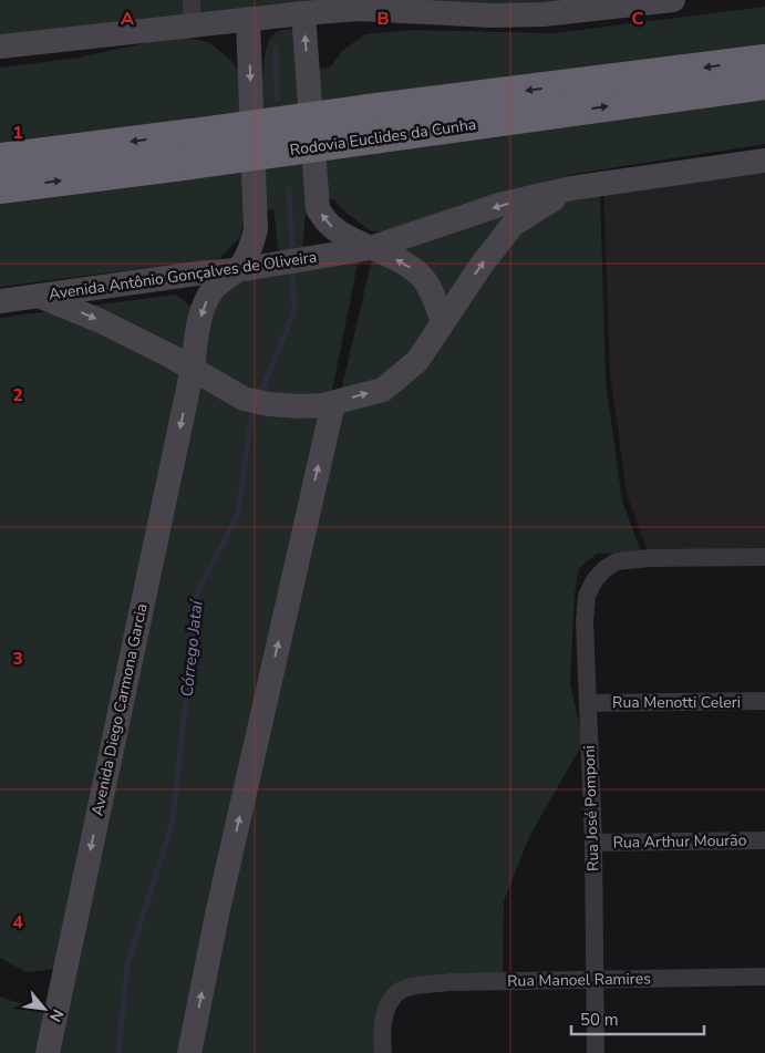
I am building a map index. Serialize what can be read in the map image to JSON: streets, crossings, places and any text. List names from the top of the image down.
{
  "streets": {
    "highway": ["Rodovia Euclides da Cunha"],
    "main road": ["Avenida Antônio Gonçalves de Oliveira", "Avenida Diego Carmona Garcia"],
    "street": [
      "Rua Menotti Celeri",
      "Rua José Pomponi",
      "Rua Arthur Mourão",
      "Rua Manoel Ramires"
    ]
  },
  "crossings": [
    ["Avenida Antônio Gonçalves de Oliveira", "Avenida Diego Carmona Garcia"],
    ["Rua Menotti Celeri", "Rua José Pomponi"],
    ["Rua José Pomponi", "Rua Arthur Mourão"],
    ["Rua José Pomponi", "Rua Manoel Ramires"]
  ],
  "water": ["Córrego Jataí"],
  "scale_bar": "50 m",
  "north": "bottom right",
  "grid": {
    "columns": ["A", "B", "C"],
    "rows": [
      "1",
      "2",
      "3",
      "4"
    ]
  }
}
